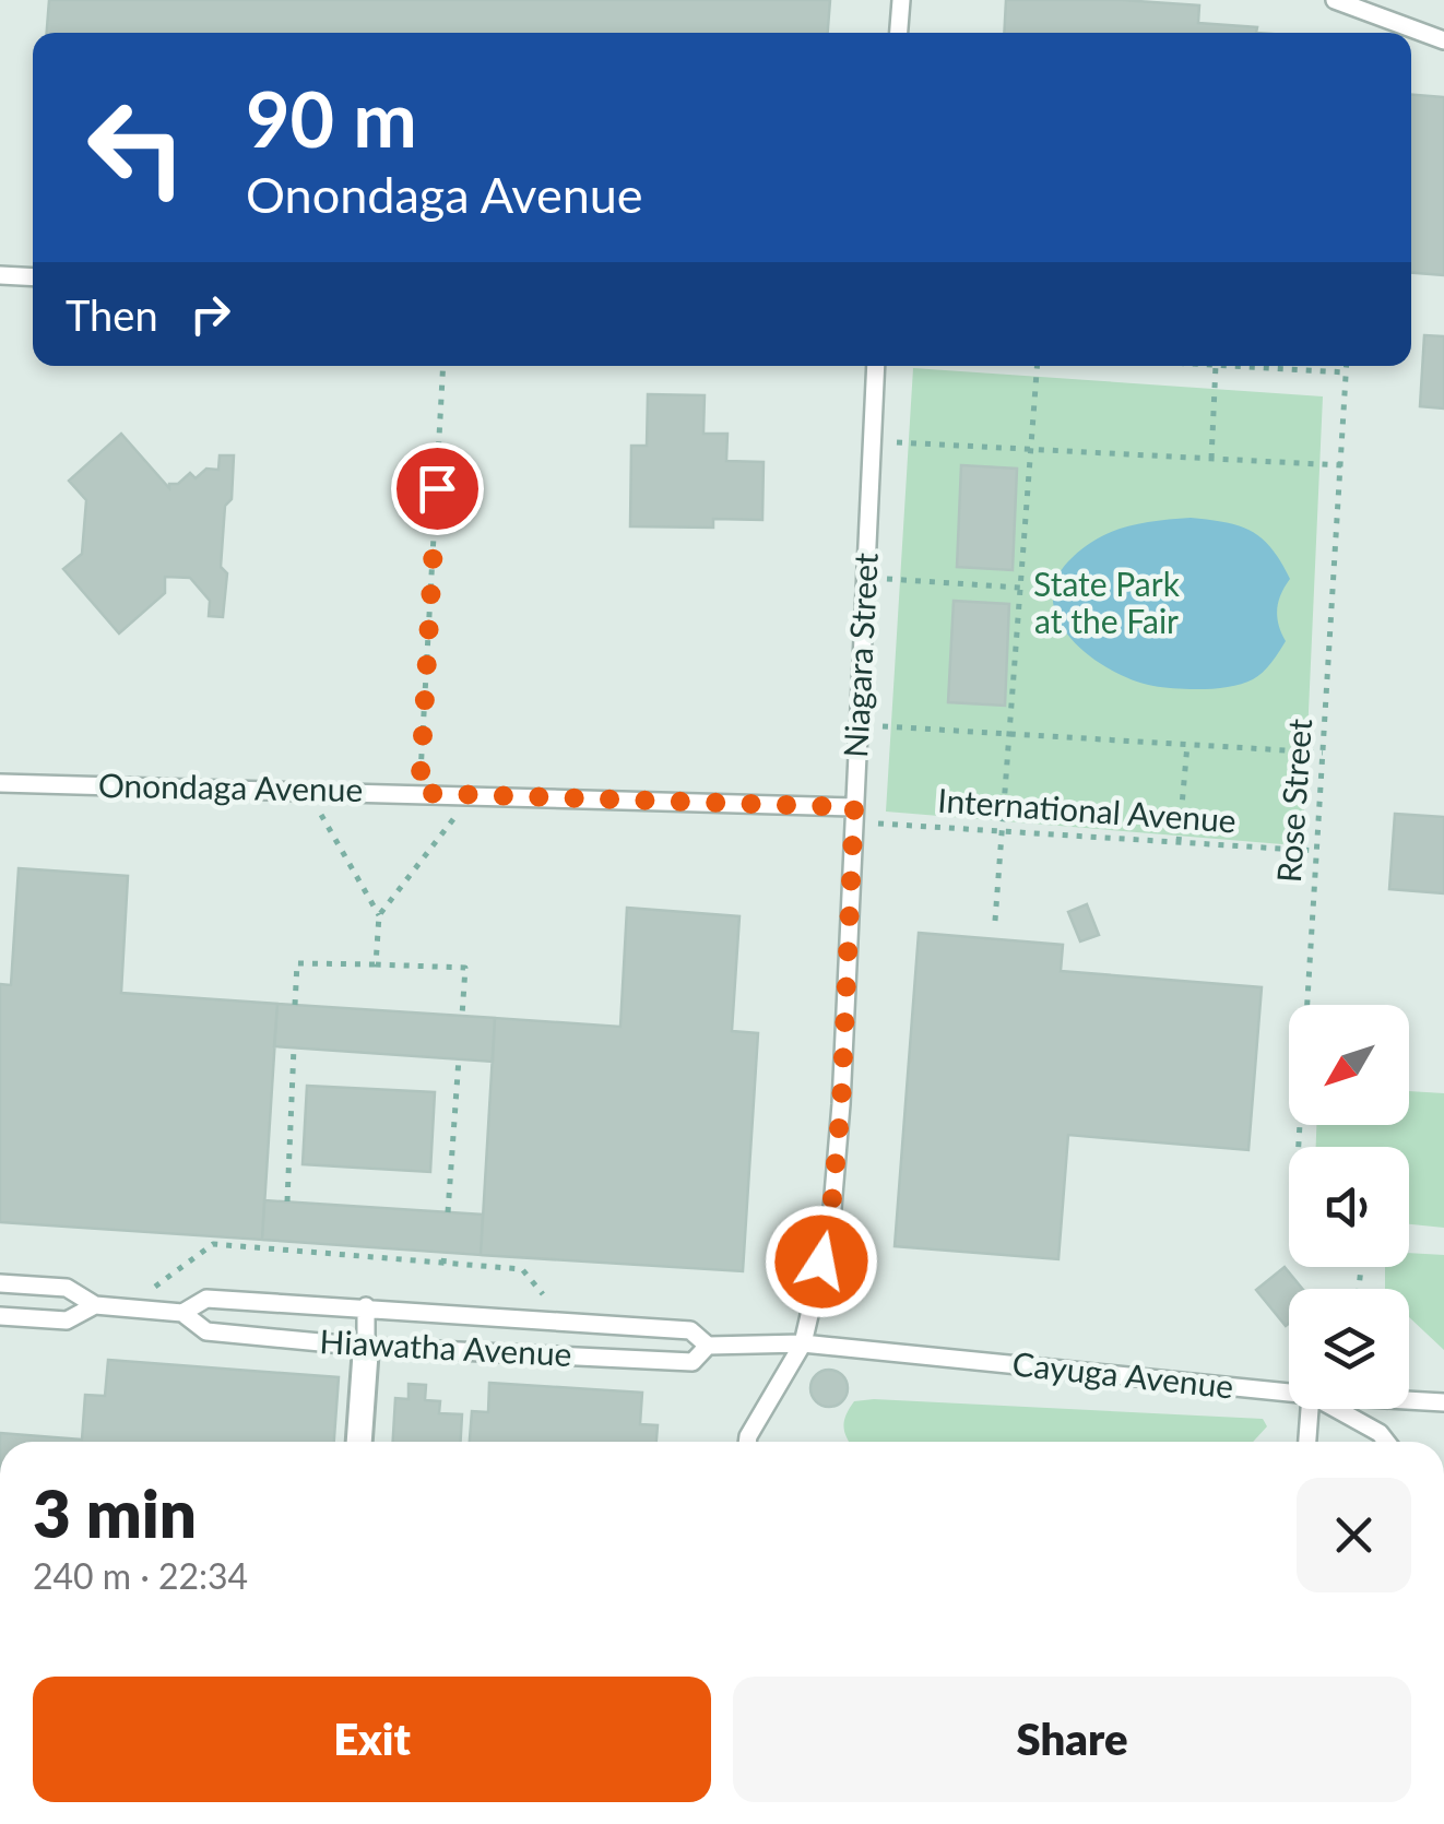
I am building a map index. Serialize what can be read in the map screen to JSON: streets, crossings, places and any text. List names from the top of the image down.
{
  "streets": {
    "lane": [
      "Niagara Street",
      "Onondaga Avenue",
      "Hiawatha Avenue",
      "Cayuga Avenue"
    ],
    "path": ["Rose Street", "International Avenue"]
  },
  "crossings": [
    ["Niagara Street", "Onondaga Avenue"],
    ["Niagara Street", "International Avenue"],
    ["Niagara Street", "Hiawatha Avenue"],
    ["Niagara Street", "Cayuga Avenue"],
    ["Onondaga Avenue", "International Avenue"],
    ["Rose Street", "International Avenue"],
    ["Hiawatha Avenue", "Cayuga Avenue"]
  ],
  "parks": ["State Park at the Fair"],
  "north": "bottom left",
  "page": {
    "turn": ["90 m", "Onondaga Avenue"],
    "then": "Then",
    "heading": ["3 min", "240 m · 22:34"],
    "buttons": ["Exit", "Share"]
  }
}
